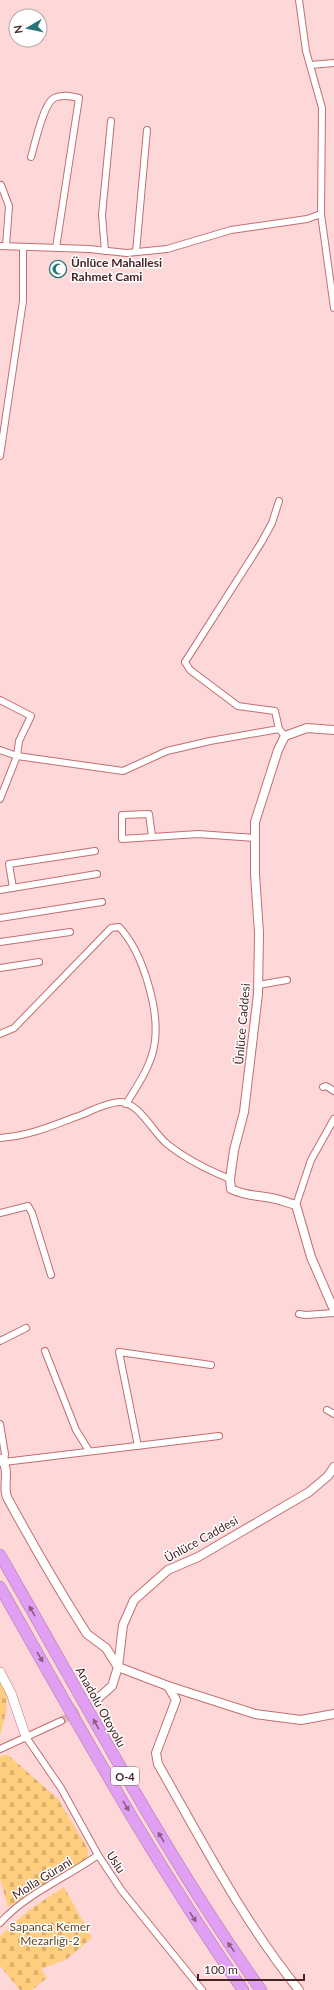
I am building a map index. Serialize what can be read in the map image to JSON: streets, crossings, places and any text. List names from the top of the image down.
{
  "streets": {
    "highway": ["Anadolu Otoyolu", "O-4"],
    "street": ["Ünlüce Caddesi", "Uslu", "Molla Gürani"]
  },
  "crossings": [
    ["Uslu", "Molla Gürani"]
  ],
  "parks": ["Sapanca Kemer Mezarlığı-2"],
  "places": {
    "mosque": ["Ünlüce Mahallesi Rahmet Cami"]
  },
  "scale_bar": "100 m",
  "north": "left"
}
